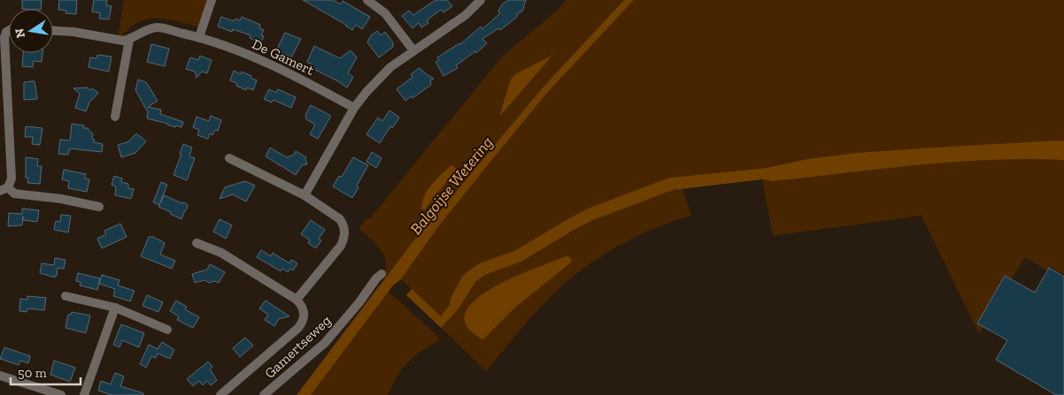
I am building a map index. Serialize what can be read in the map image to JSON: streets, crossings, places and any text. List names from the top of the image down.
{
  "streets": {
    "street": ["De Gamert", "Gamertseweg"]
  },
  "water": ["Balgoijse Wetering"],
  "scale_bar": "50 m",
  "north": "left"
}
